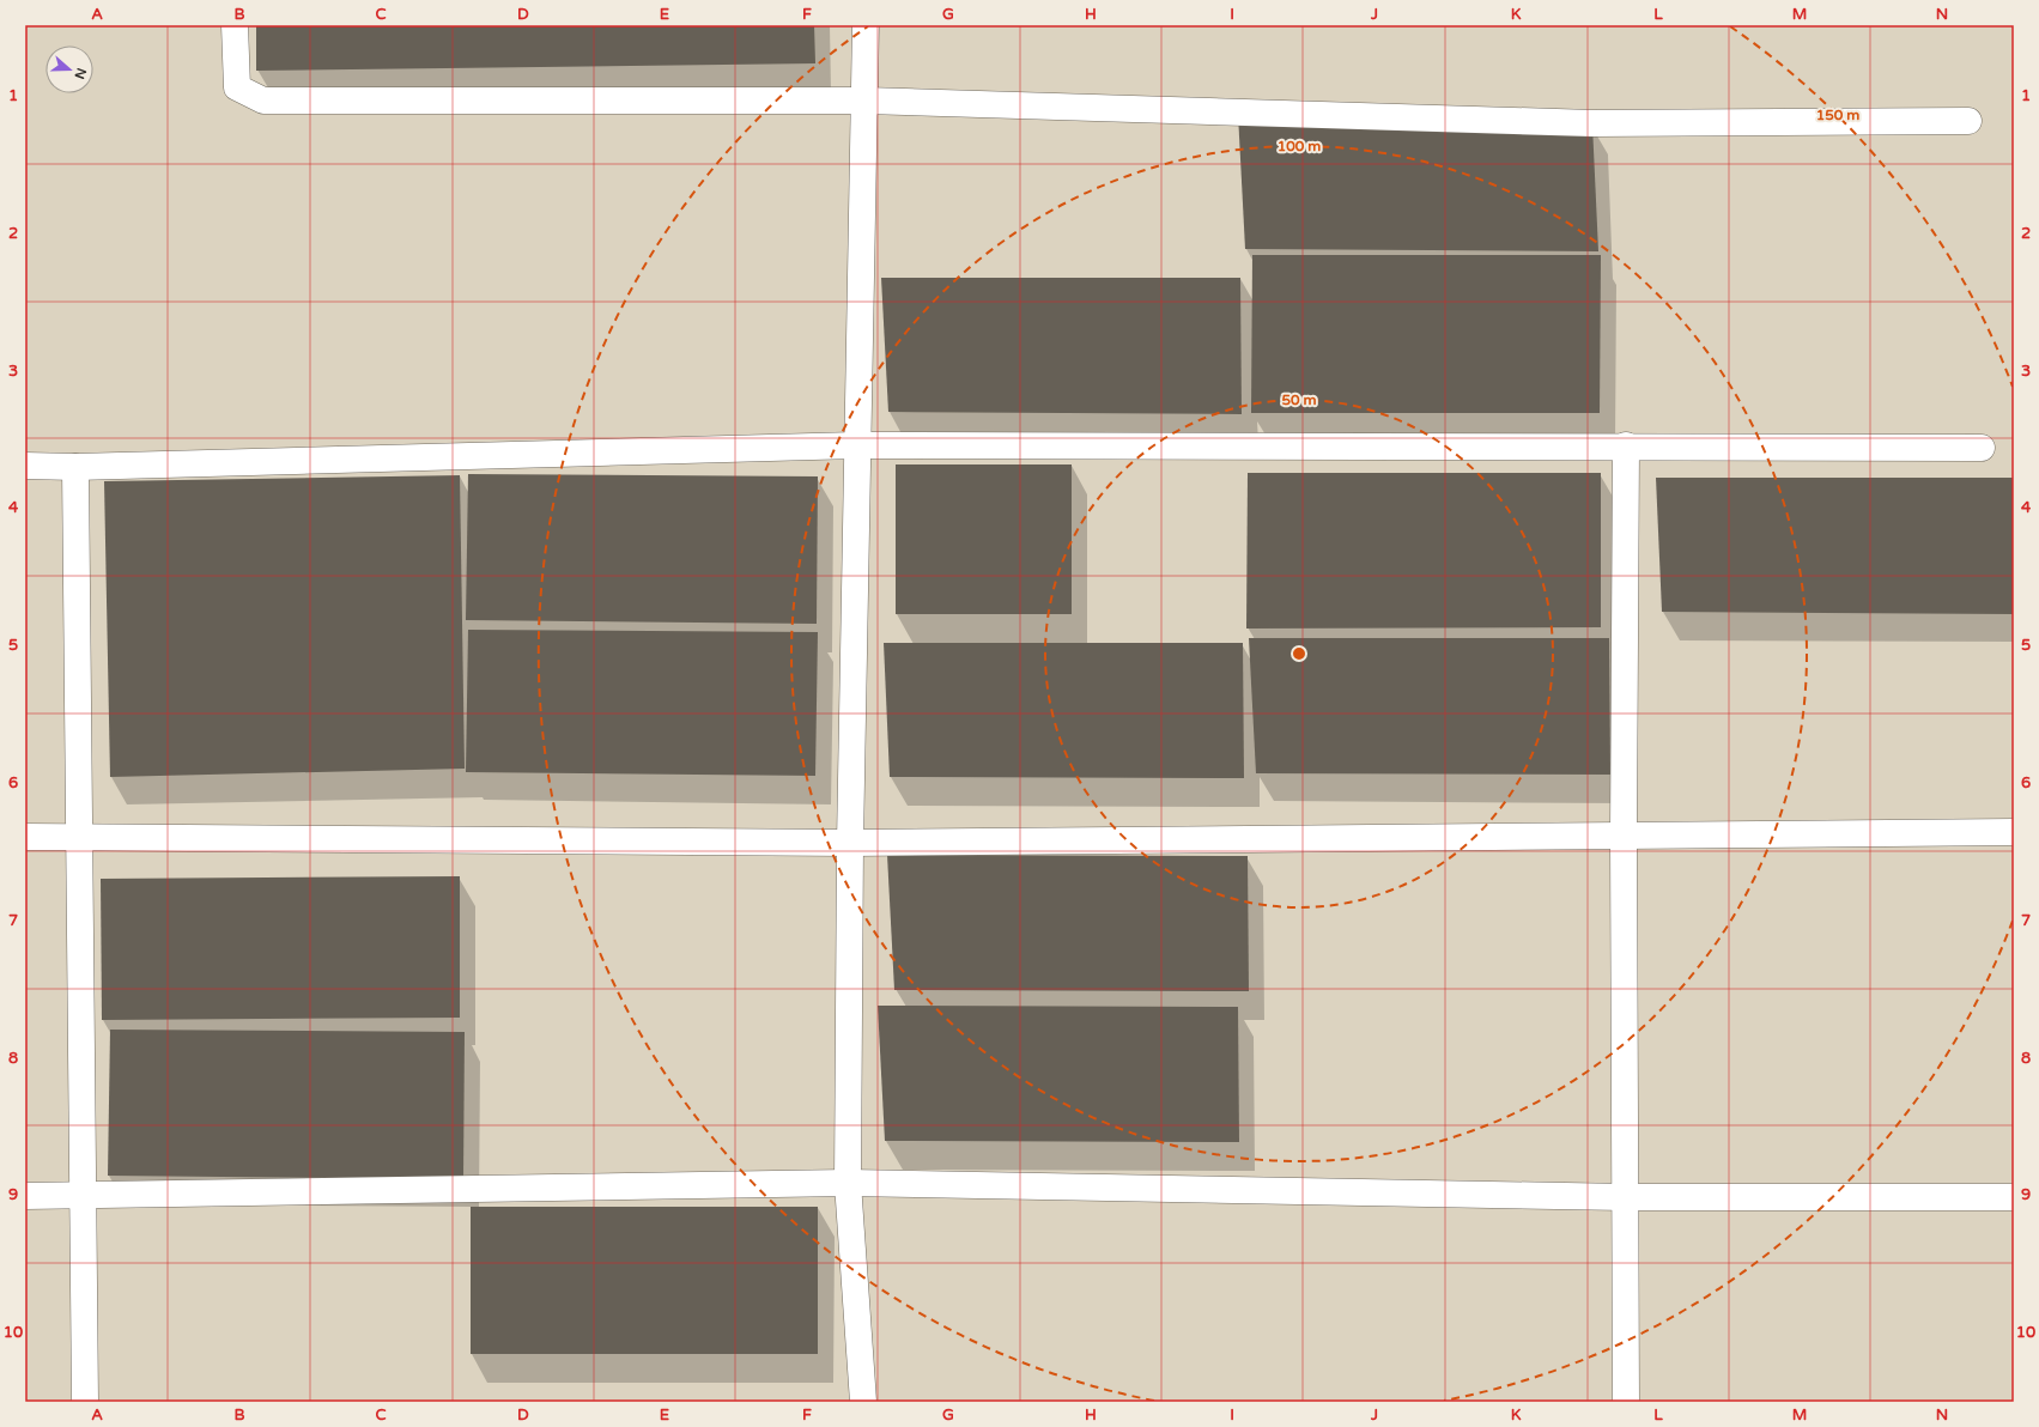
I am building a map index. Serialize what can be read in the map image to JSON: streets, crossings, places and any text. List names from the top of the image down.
{
  "north": "right",
  "grid": {
    "columns": [
      "A",
      "B",
      "C",
      "D",
      "E",
      "F",
      "G",
      "H",
      "I",
      "J",
      "K",
      "L",
      "M",
      "N"
    ],
    "rows": [
      "1",
      "2",
      "3",
      "4",
      "5",
      "6",
      "7",
      "8",
      "9",
      "10"
    ]
  },
  "rings": ["150 m", "100 m", "50 m"]
}
